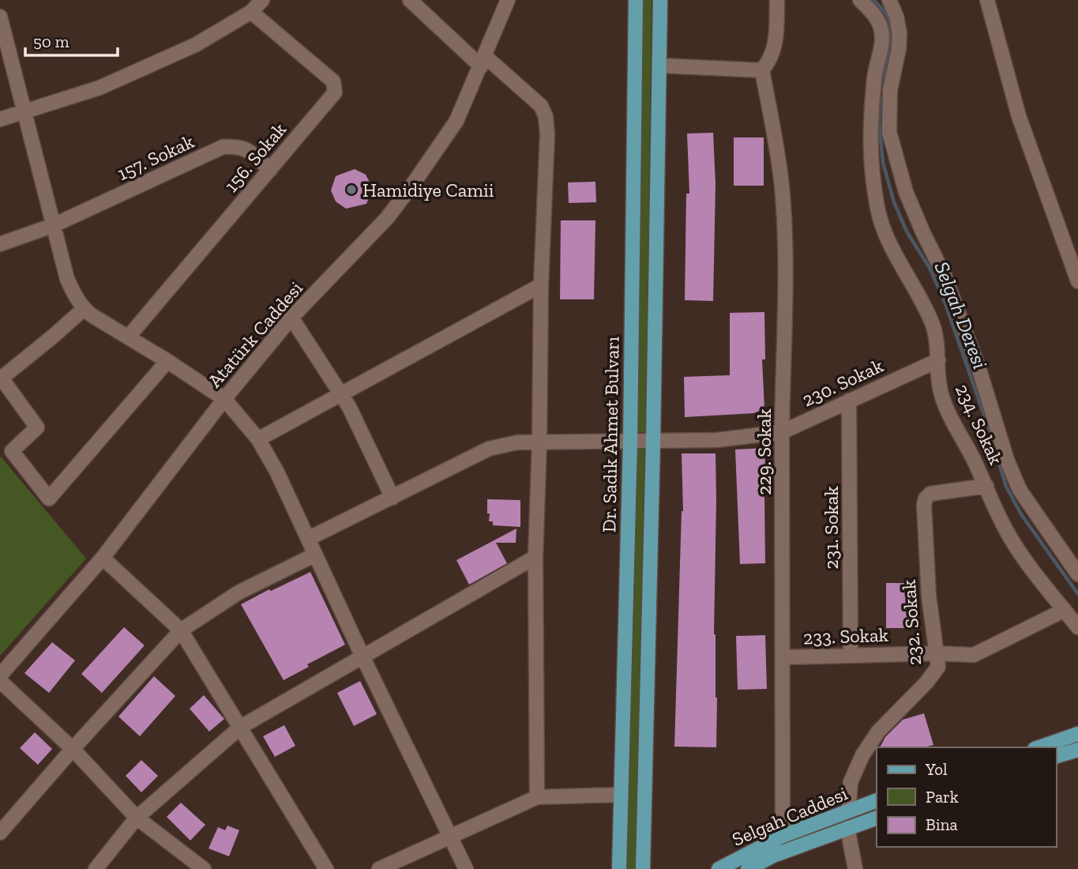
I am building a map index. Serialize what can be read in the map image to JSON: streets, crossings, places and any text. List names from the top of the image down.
{
  "streets": {
    "main road": ["Dr. Sadık Ahmet Bulvarı", "Selgah Caddesi"],
    "street": [
      "157. Sokak",
      "156. Sokak",
      "Atatürk Caddesi",
      "230. Sokak",
      "234. Sokak",
      "229. Sokak",
      "231. Sokak",
      "232. Sokak",
      "233. Sokak"
    ]
  },
  "crossings": [
    ["157. Sokak", "156. Sokak"],
    ["230. Sokak", "234. Sokak"],
    ["230. Sokak", "Dr. Sadık Ahmet Bulvarı"],
    ["230. Sokak", "229. Sokak"],
    ["230. Sokak", "231. Sokak"],
    ["234. Sokak", "232. Sokak"],
    ["234. Sokak", "233. Sokak"],
    ["229. Sokak", "233. Sokak"],
    ["229. Sokak", "Selgah Caddesi"],
    ["231. Sokak", "233. Sokak"],
    ["232. Sokak", "233. Sokak"],
    ["232. Sokak", "Selgah Caddesi"]
  ],
  "water": ["Selgah Deresi"],
  "places": ["Hamidiye Camii"],
  "legend": ["Yol", "Park", "Bina"],
  "scale_bar": "50 m"
}
